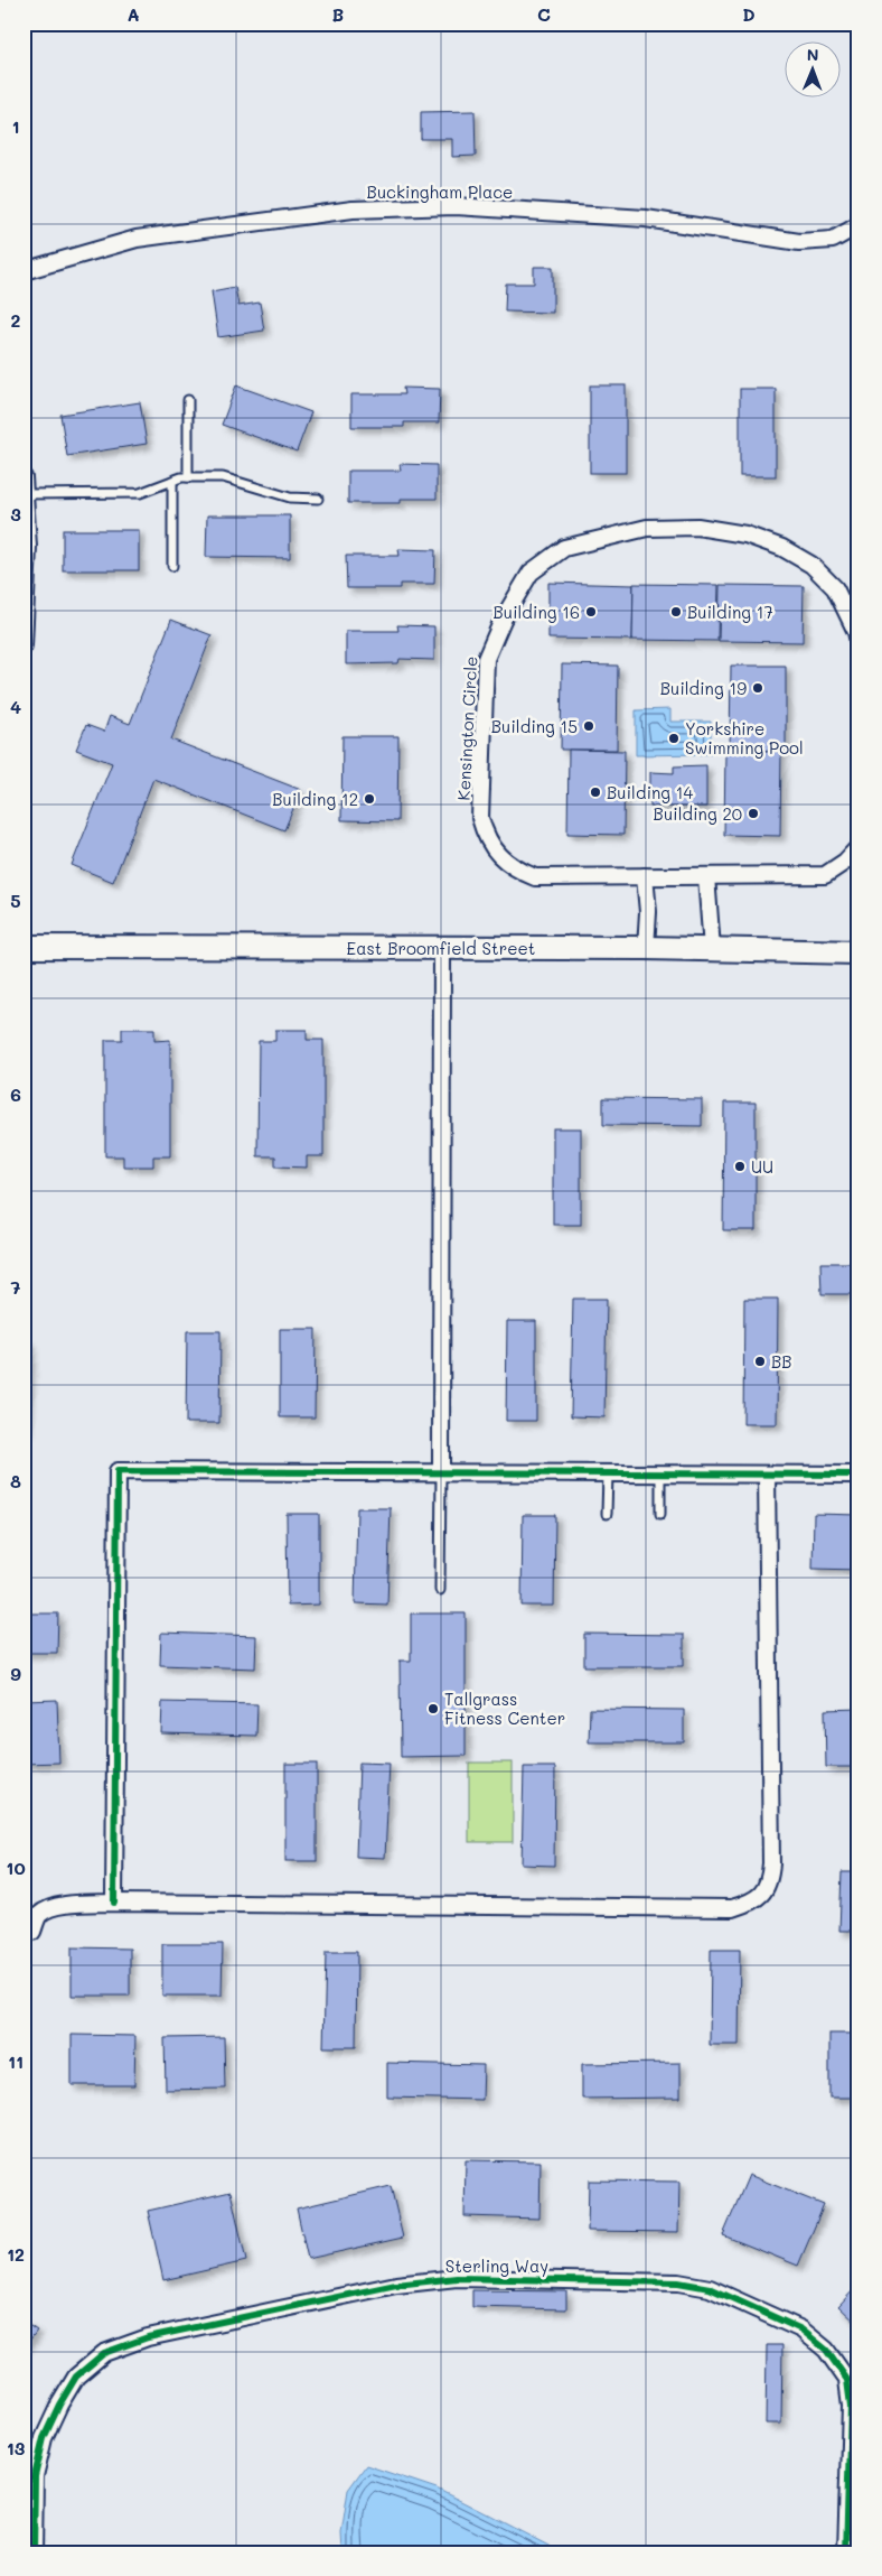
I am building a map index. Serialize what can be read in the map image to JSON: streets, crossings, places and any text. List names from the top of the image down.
{
  "streets": {
    "main road": ["East Broomfield Street"],
    "street": ["Buckingham Place", "Kensington Circle", "Sterling Way"]
  },
  "places": [
    "Building 16",
    "Building 17",
    "Building 19",
    "Building 15",
    "Yorkshire Swimming Pool",
    "Building 14",
    "Building 12",
    "Building 20",
    "UU",
    "BB",
    "Tallgrass Fitness Center"
  ],
  "north": "top",
  "grid": {
    "columns": [
      "A",
      "B",
      "C",
      "D"
    ],
    "rows": [
      "1",
      "2",
      "3",
      "4",
      "5",
      "6",
      "7",
      "8",
      "9",
      "10",
      "11",
      "12",
      "13"
    ]
  }
}
